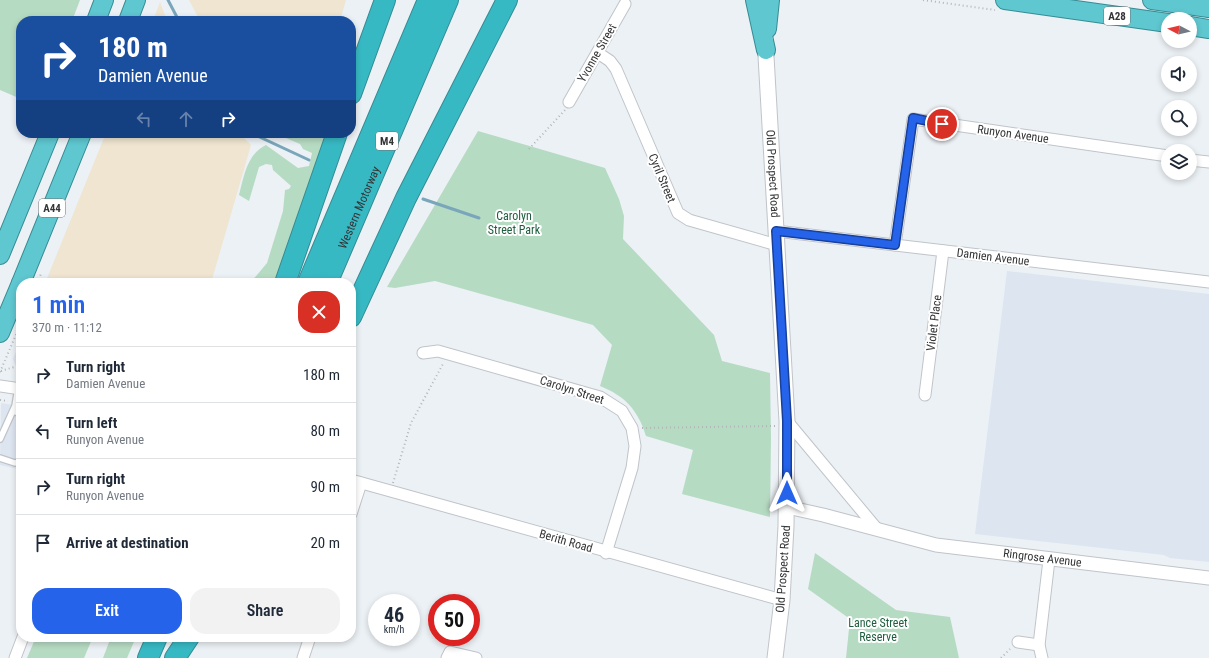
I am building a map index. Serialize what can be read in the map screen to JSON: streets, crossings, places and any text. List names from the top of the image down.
{
  "streets": {
    "highway": [
      "A28",
      "M4",
      "A44",
      "Western Motorway"
    ],
    "main road": ["Old Prospect Road"],
    "street": [
      "Yvonne Street",
      "Runyon Avenue",
      "Cyril Street",
      "Damien Avenue",
      "Violet Place",
      "Carolyn Street",
      "Berith Road",
      "Ringrose Avenue"
    ]
  },
  "crossings": [
    ["Yvonne Street", "Cyril Street"],
    ["Runyon Avenue", "Damien Avenue"],
    ["Old Prospect Road", "Cyril Street"],
    ["Old Prospect Road", "Damien Avenue"],
    ["Old Prospect Road", "Berith Road"],
    ["Old Prospect Road", "Ringrose Avenue"],
    ["Cyril Street", "Damien Avenue"],
    ["Damien Avenue", "Violet Place"],
    ["Carolyn Street", "Berith Road"]
  ],
  "parks": ["Carolyn Street Park", "Lance Street Reserve"],
  "north": "left",
  "page": {
    "turn": ["180 m", "Damien Avenue"],
    "heading": ["1 min", "370 m · 11:12"],
    "list": [
      {
        "name": "Turn right",
        "note": "Damien Avenue",
        "value": "180 m"
      },
      {
        "name": "Turn left",
        "note": "Runyon Avenue",
        "value": "80 m"
      },
      {
        "name": "Turn right",
        "note": "Runyon Avenue",
        "value": "90 m"
      },
      {
        "name": "Arrive at destination",
        "value": "20 m"
      }
    ],
    "buttons": ["Exit", "Share"],
    "speed": "46 km/h",
    "limit": "50"
  }
}
